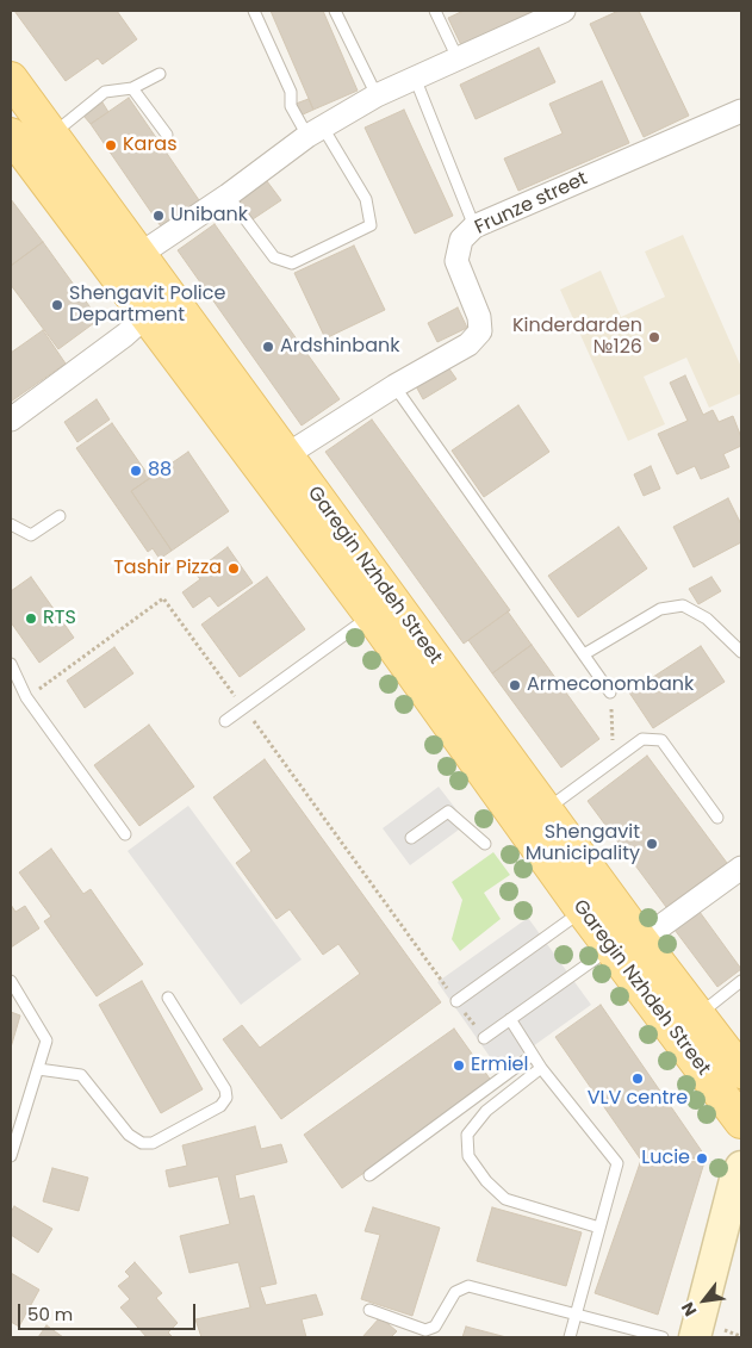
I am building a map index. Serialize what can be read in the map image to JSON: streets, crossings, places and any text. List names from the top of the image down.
{
  "streets": {
    "main road": ["Garegin Nzhdeh Street"],
    "street": ["Frunze street"]
  },
  "crossings": [
    ["Frunze street", "Garegin Nzhdeh Street"]
  ],
  "places": [
    "Karas",
    "Unibank",
    "Shengavit Police Department",
    "Kinderdarden №126",
    "Ardshinbank",
    "88",
    "Tashir Pizza",
    "RTS",
    "Armeconombank",
    "Shengavit Municipality",
    "Ermiel",
    "VLV centre",
    "Lucie"
  ],
  "scale_bar": "50 m",
  "north": "bottom left"
}
